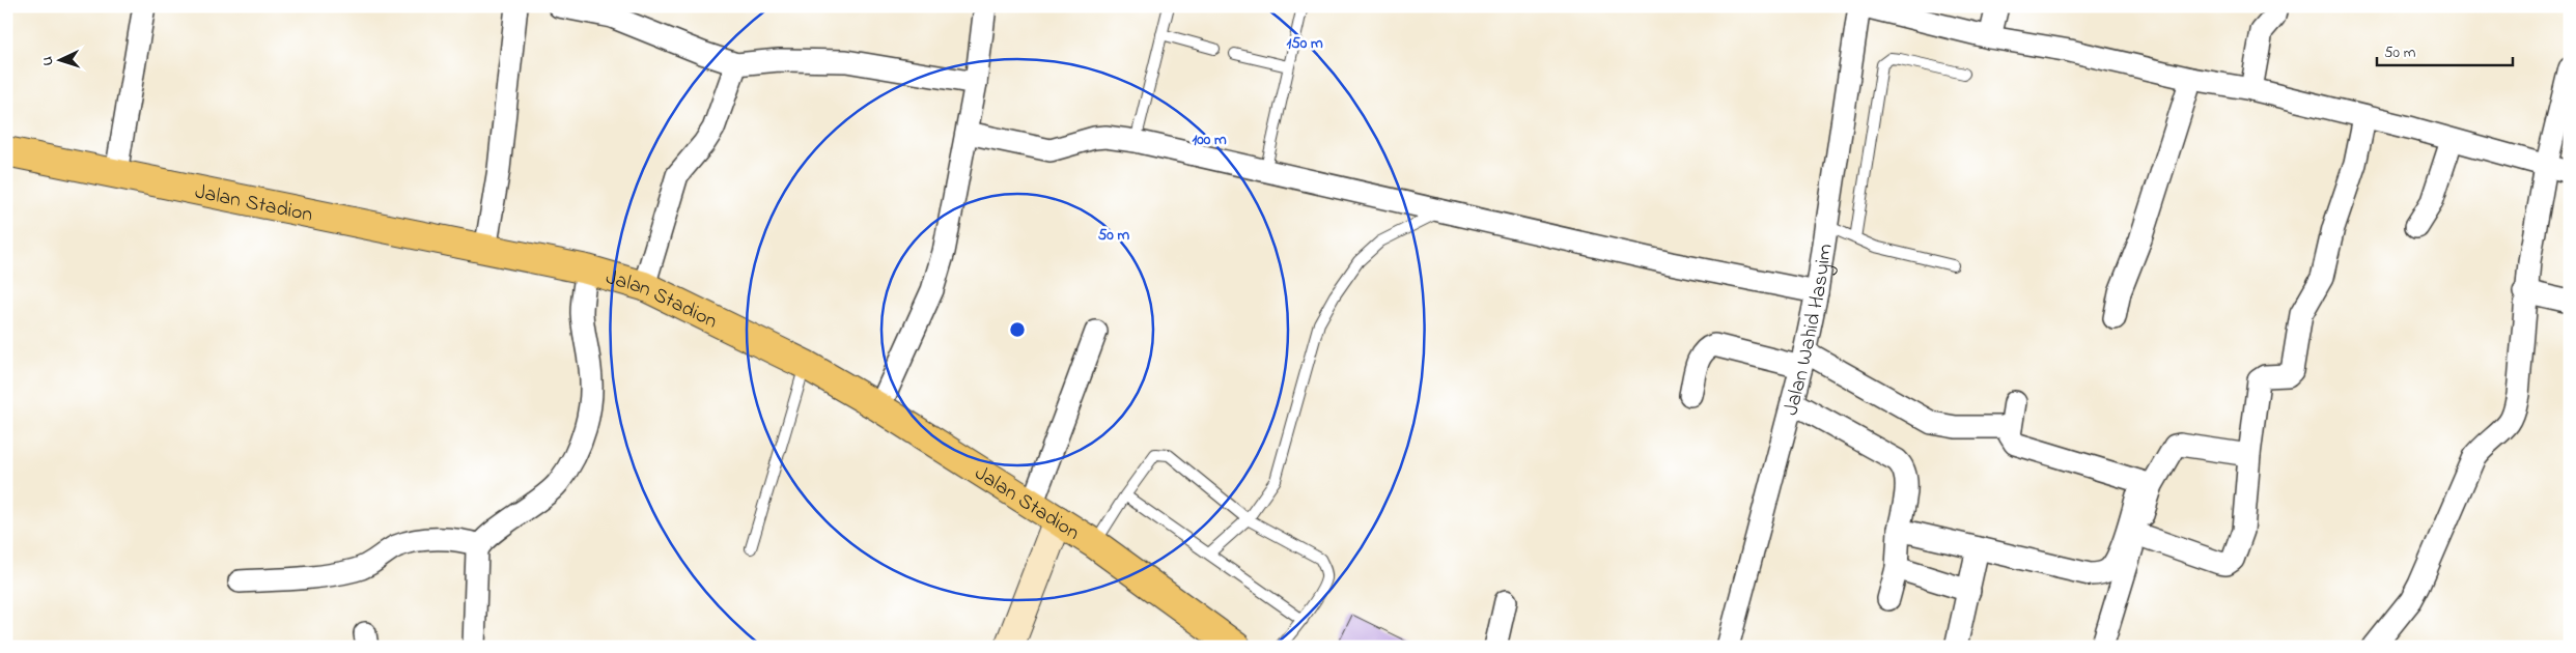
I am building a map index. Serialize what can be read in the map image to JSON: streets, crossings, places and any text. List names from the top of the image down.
{
  "streets": {
    "main road": ["Jalan Stadion"],
    "street": ["Jalan Wahid Hasyim"]
  },
  "scale_bar": "50 m",
  "north": "left",
  "rings": ["150 m", "100 m", "50 m"]
}
